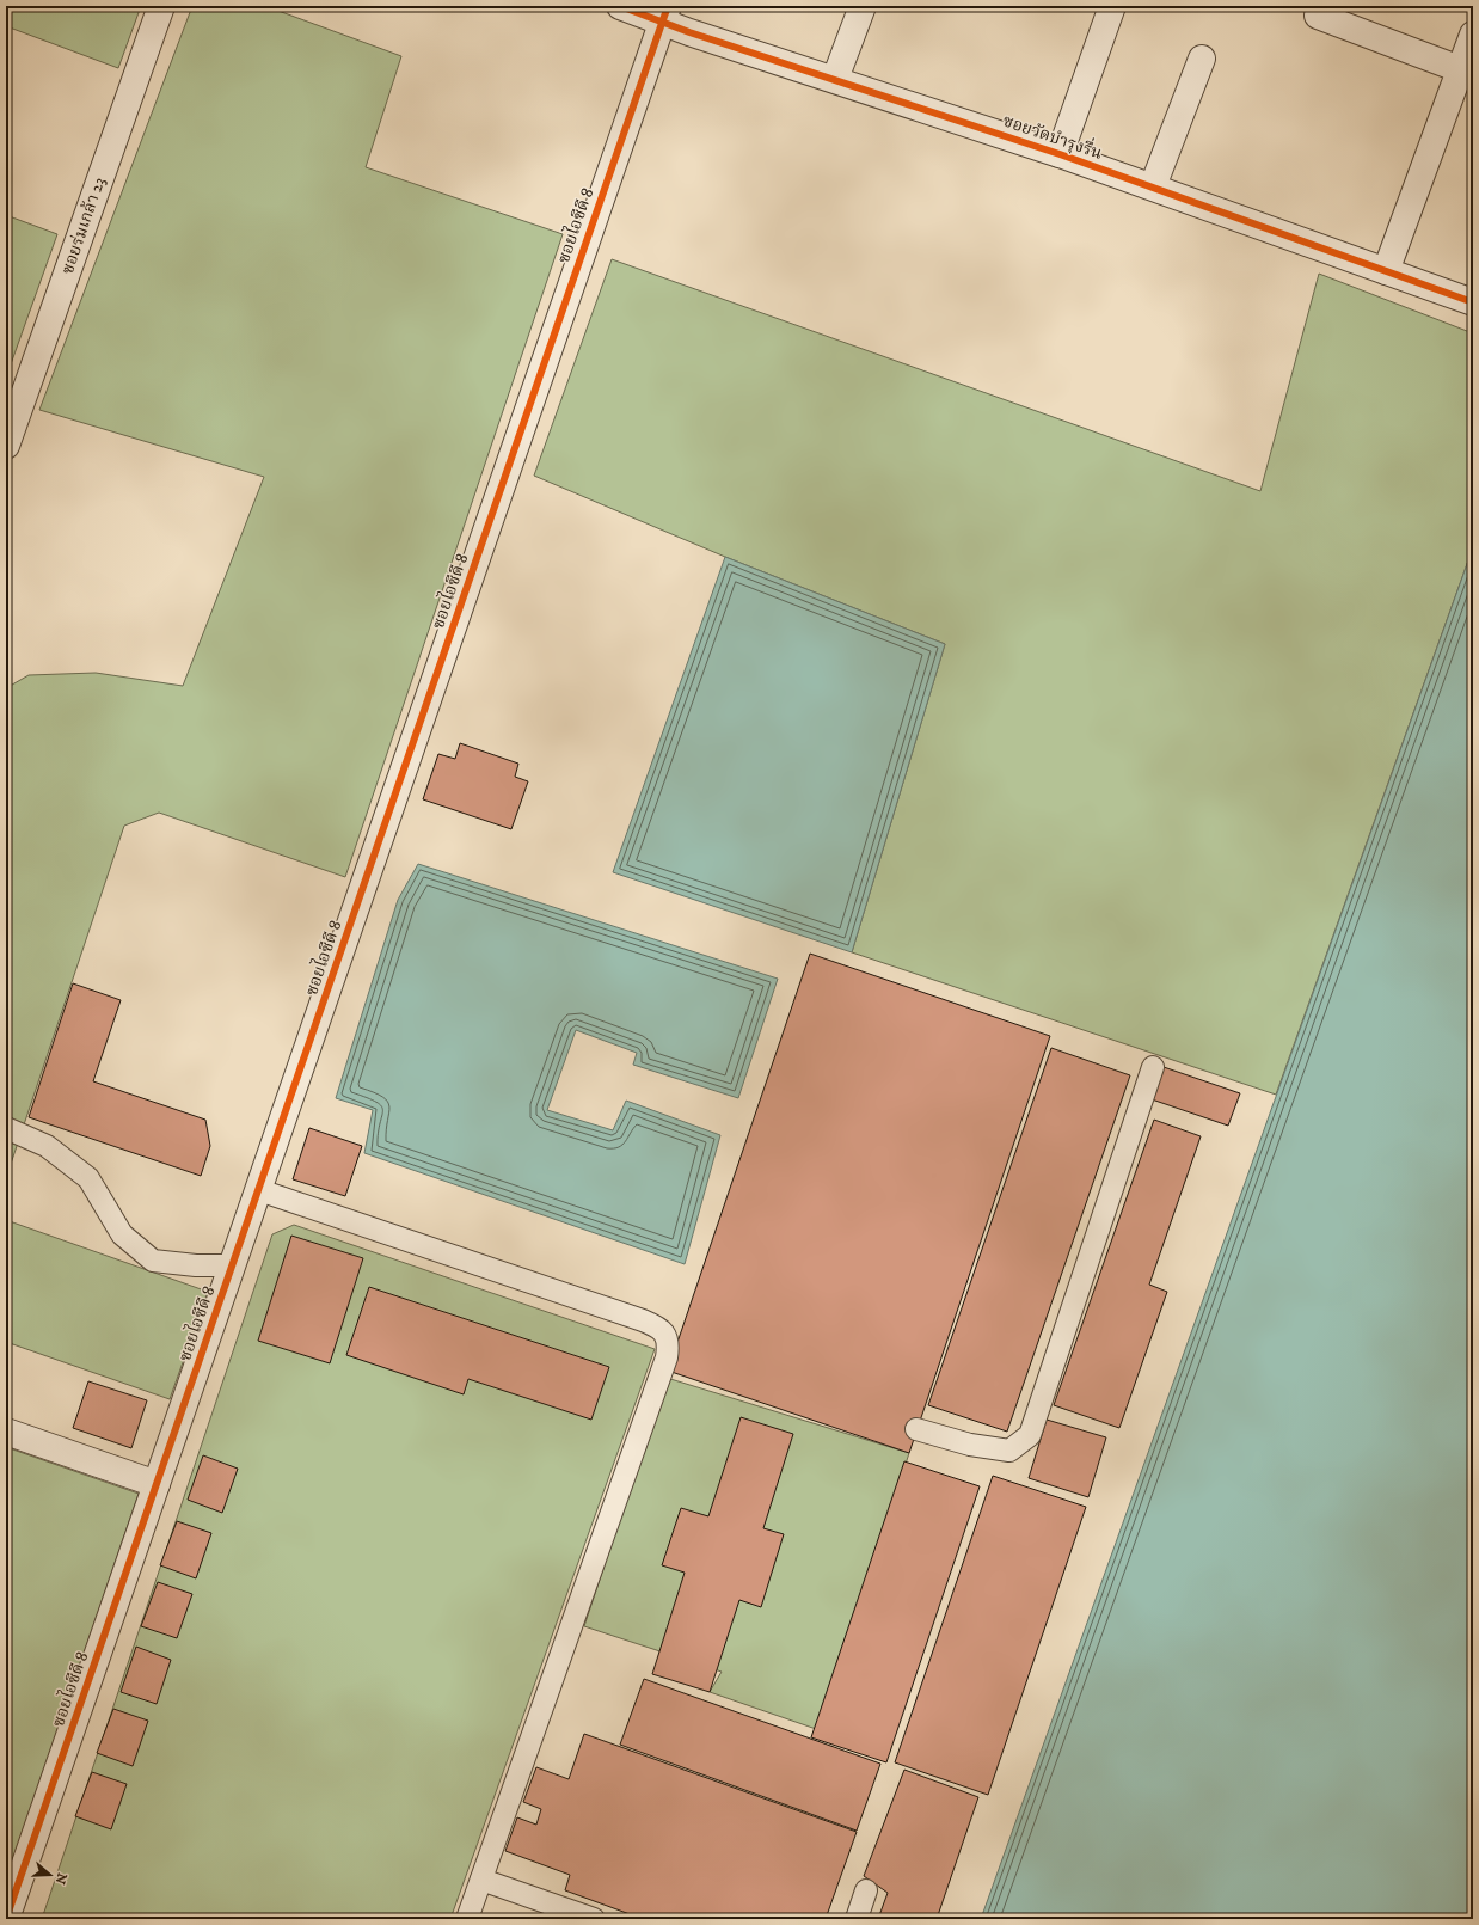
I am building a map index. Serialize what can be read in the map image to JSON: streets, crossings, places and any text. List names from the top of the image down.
{
  "streets": {
    "street": ["ซอยวัดบำรุงรื่น", "ซอยร่มเกล้า 23", "ซอยไอซีดี 8"]
  },
  "crossings": [
    ["ซอยวัดบำรุงรื่น", "ซอยไอซีดี 8"]
  ],
  "north": "right"
}
